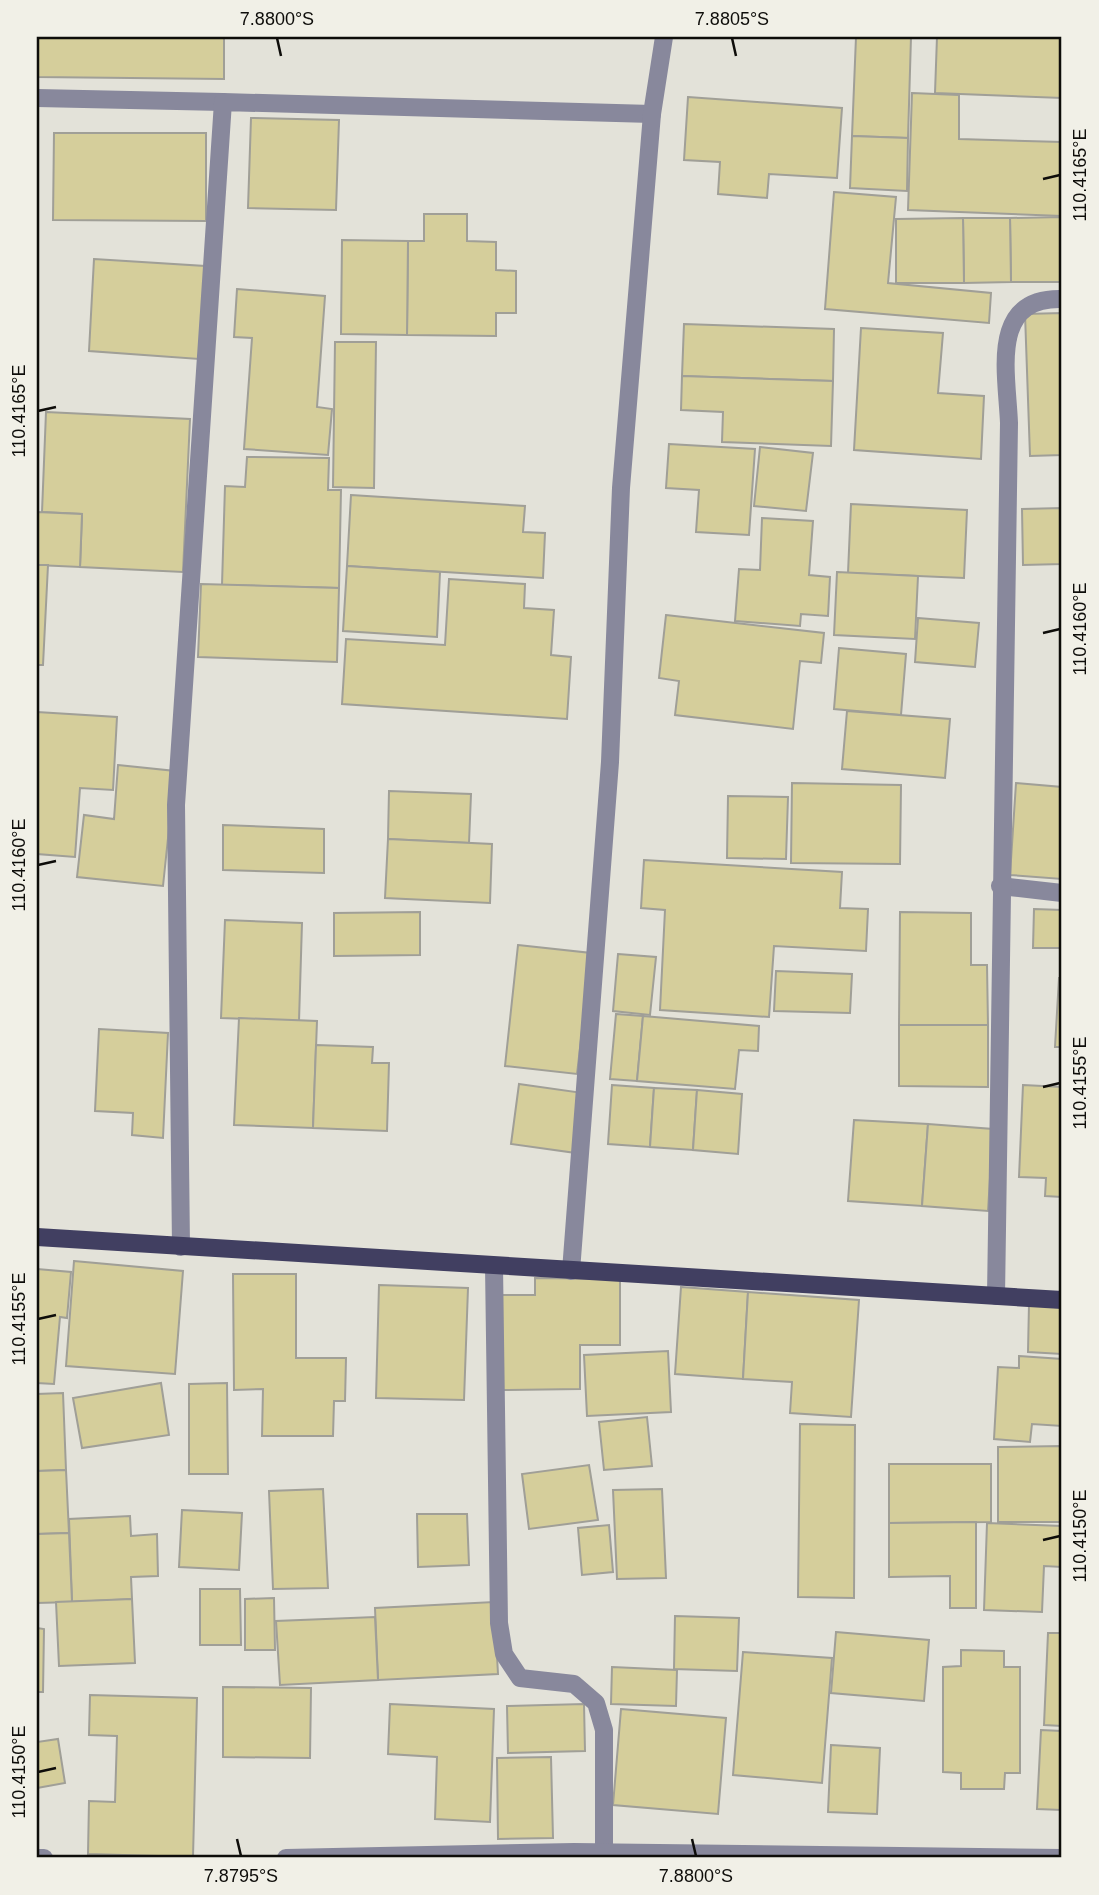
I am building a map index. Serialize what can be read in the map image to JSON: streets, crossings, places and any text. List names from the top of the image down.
{
  "coordinates": [
    "7.8800°S",
    "7.8805°S",
    "110.4165°E",
    "110.4160°E",
    "110.4155°E",
    "110.4150°E",
    "7.8795°S"
  ]
}
